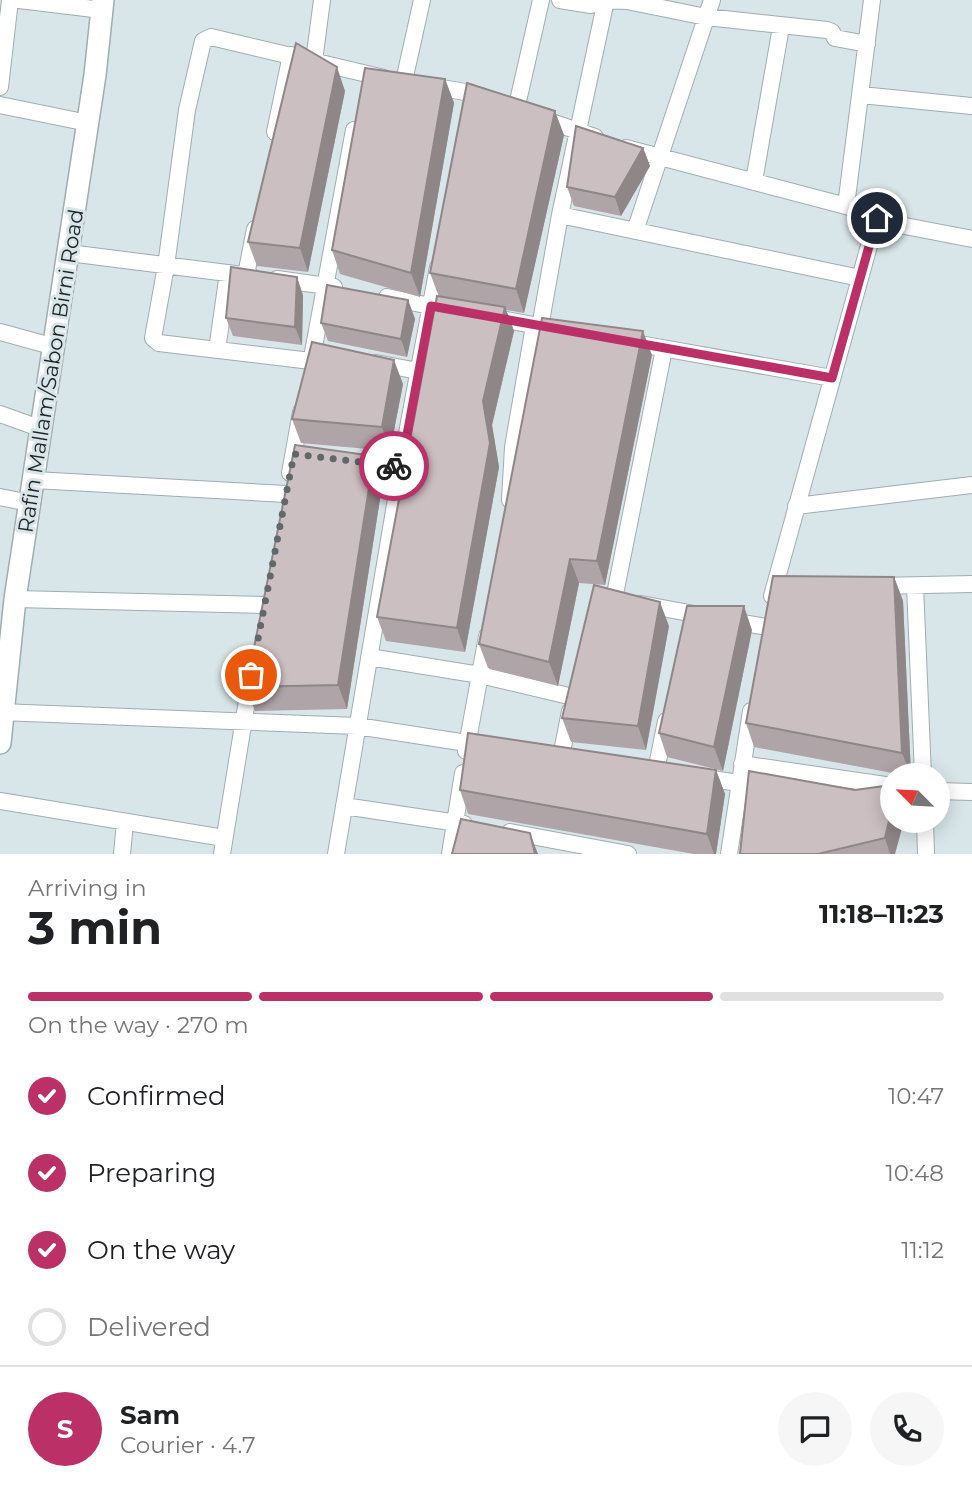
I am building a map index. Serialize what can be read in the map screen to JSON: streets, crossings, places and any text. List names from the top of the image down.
{
  "streets": {
    "street": ["Rafin Mallam/Sabon Birni Road"]
  },
  "north": "top left",
  "page": {
    "heading": ["3 min", "Arriving in", "11:18–11:23"],
    "panel": ["Sam", "Courier · 4.7"],
    "bar": "On the way · 270 m",
    "list": [
      ["Confirmed", "10:47"],
      ["Preparing", "10:48"],
      ["On the way", "11:12"],
      "Delivered"
    ],
    "round": "S"
  }
}
